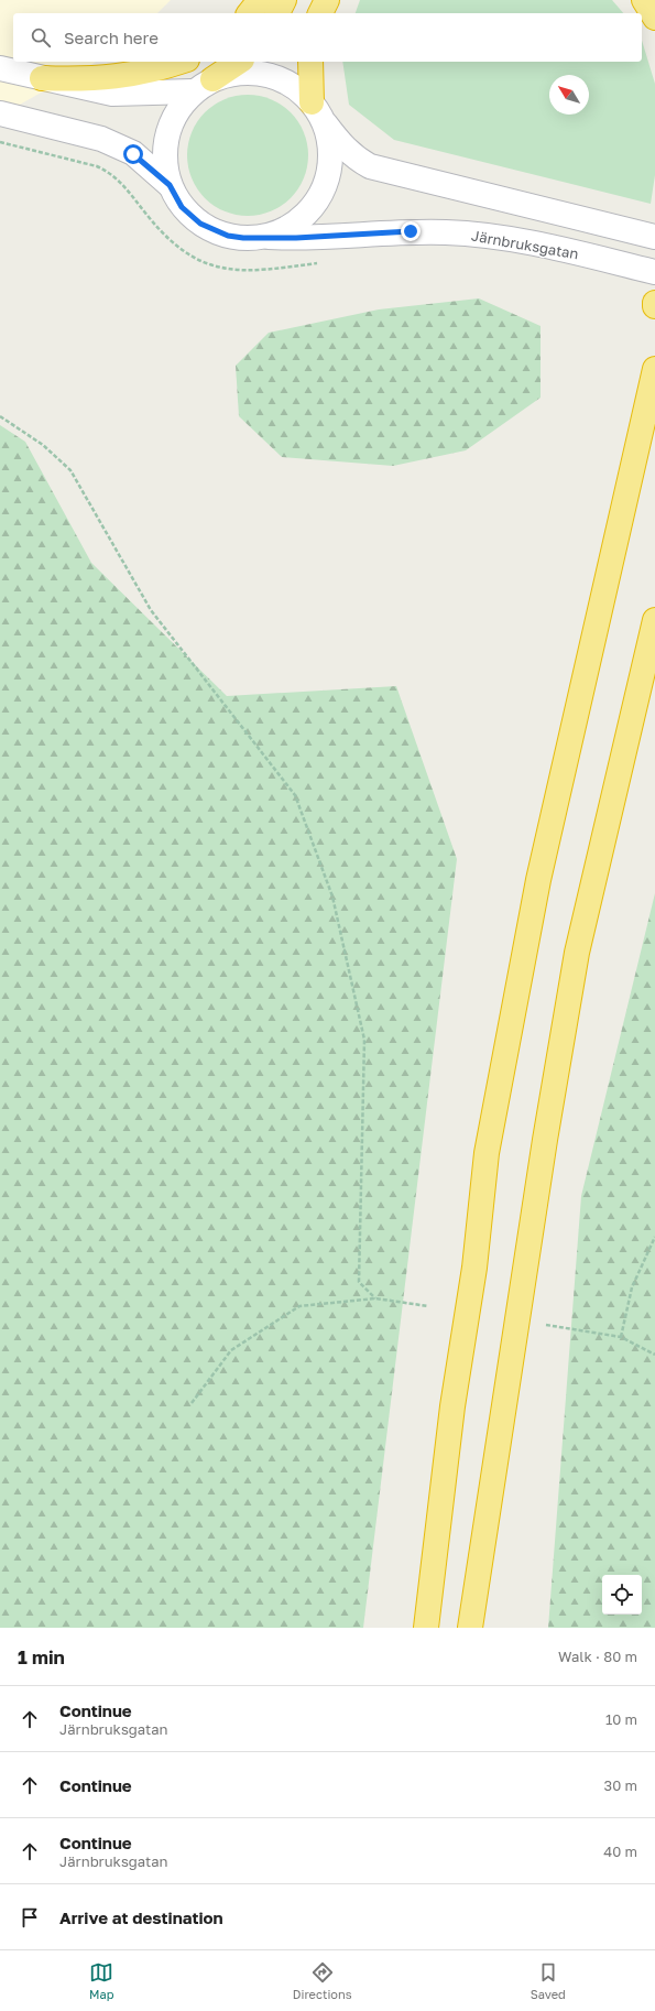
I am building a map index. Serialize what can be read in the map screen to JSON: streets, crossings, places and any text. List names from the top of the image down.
{
  "streets": {
    "street": ["Järnbruksgatan"]
  },
  "north": "top left",
  "page": {
    "search": "Search here",
    "heading": ["1 min", "Walk · 80 m"],
    "list": [
      ["Continue", "Järnbruksgatan", "10 m"],
      ["Continue", "30 m"],
      ["Continue", "Järnbruksgatan", "40 m"],
      "Arrive at destination"
    ],
    "nav": ["Map", "Directions", "Saved"]
  }
}
